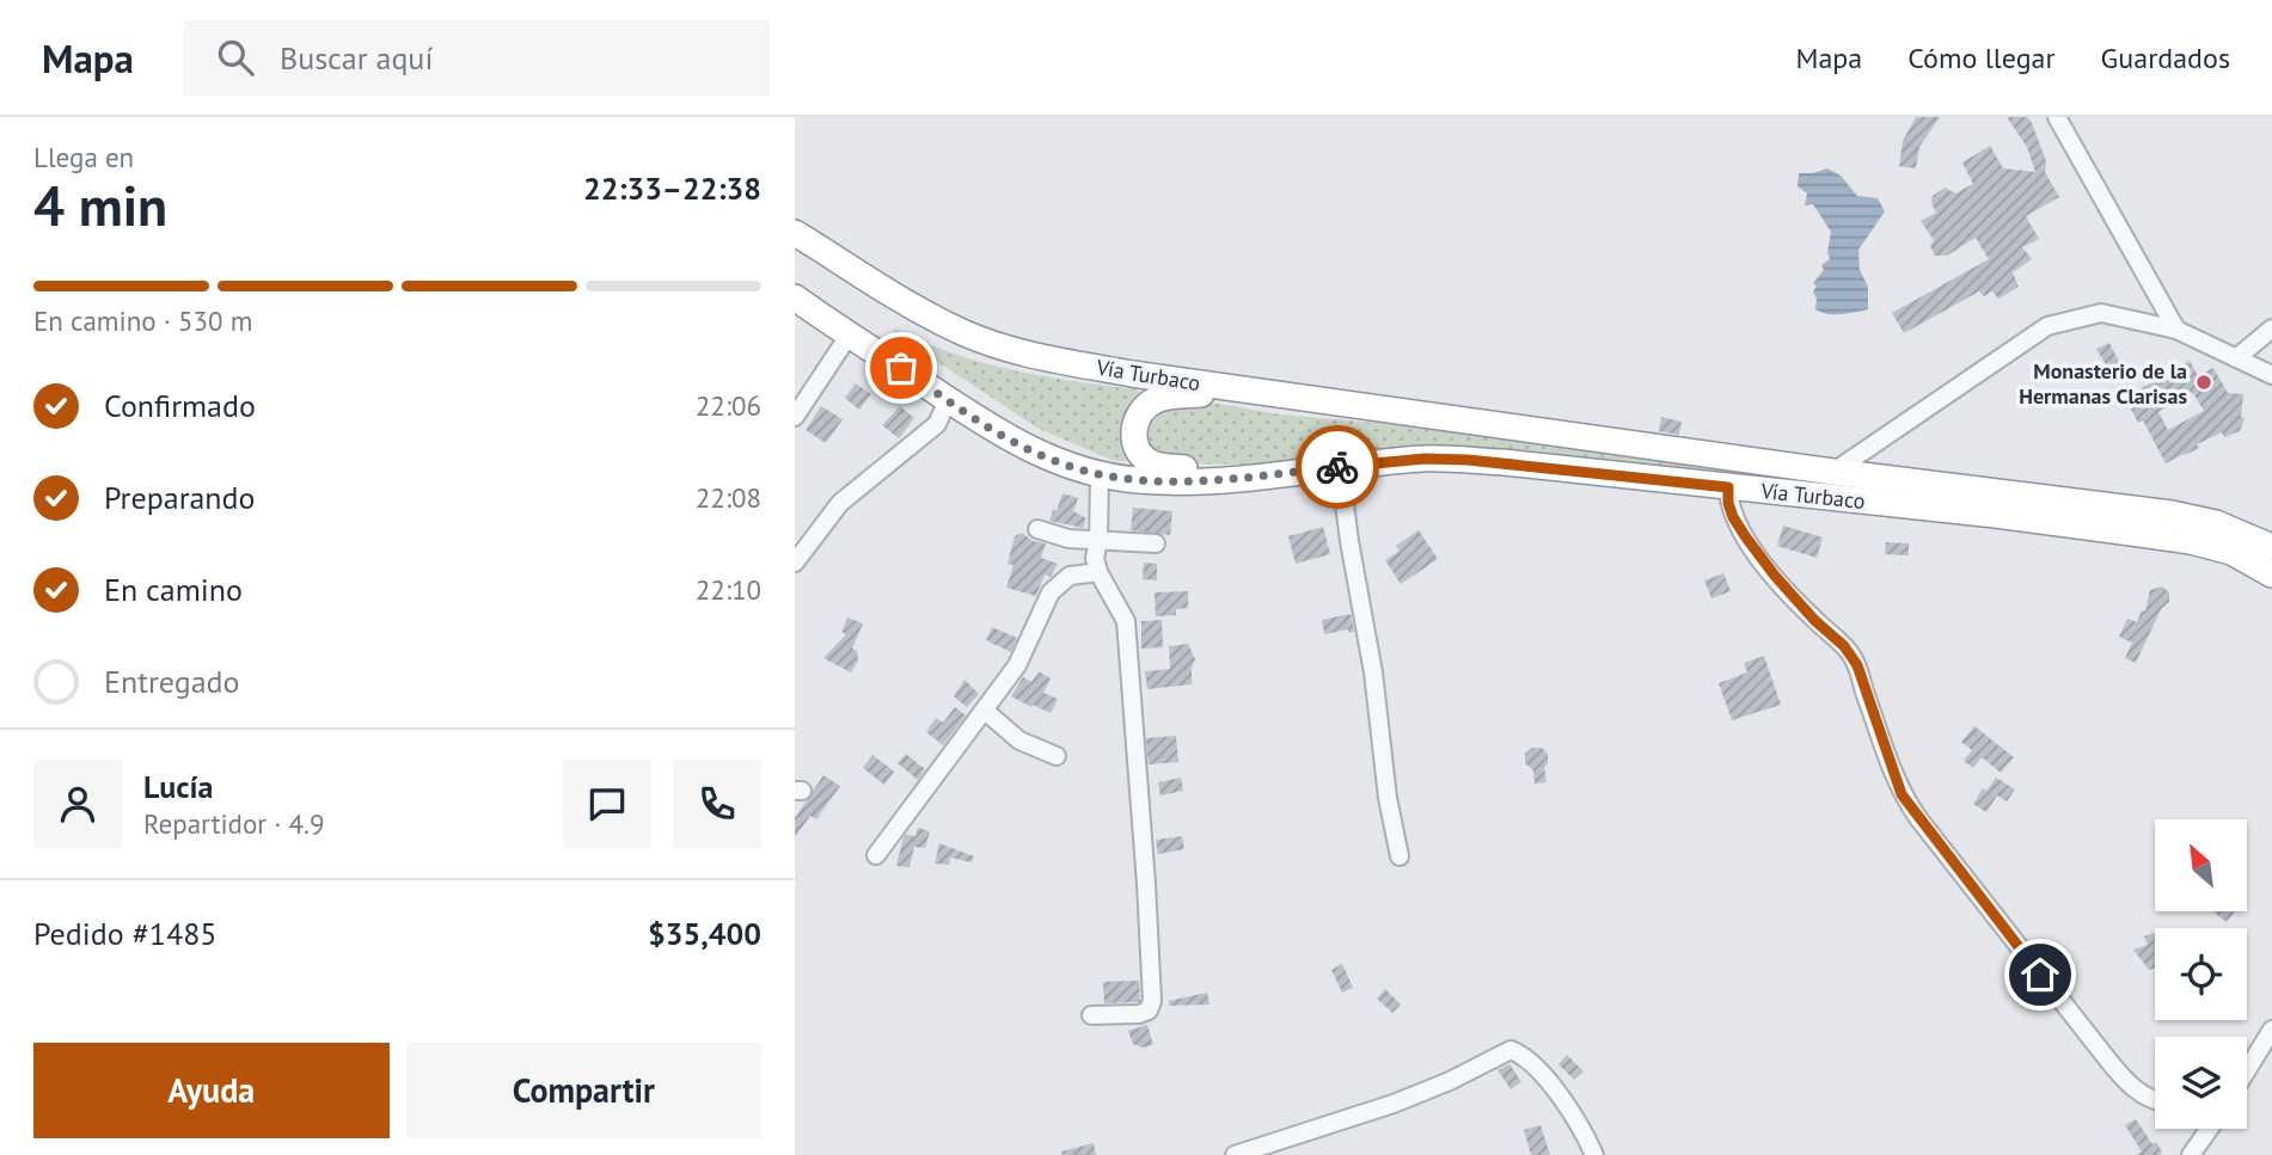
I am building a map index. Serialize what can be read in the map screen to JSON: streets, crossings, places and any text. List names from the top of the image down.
{
  "streets": {
    "highway": ["Vía Turbaco"]
  },
  "places": ["Monasterio de la Hermanas Clarisas"],
  "north": "top left",
  "page": {
    "header": "Mapa",
    "search": "Buscar aquí",
    "nav": ["Mapa", "Cómo llegar", "Guardados"],
    "heading": ["4 min", "Llega en", "22:33–22:38"],
    "panel": [
      "Lucía",
      "Repartidor · 4.9",
      "Pedido #1485",
      "$35,400"
    ],
    "bar": "En camino · 530 m",
    "list": [
      ["Confirmado", "22:06"],
      ["Preparando", "22:08"],
      ["En camino", "22:10"],
      "Entregado"
    ],
    "buttons": ["Ayuda", "Compartir"]
  }
}
